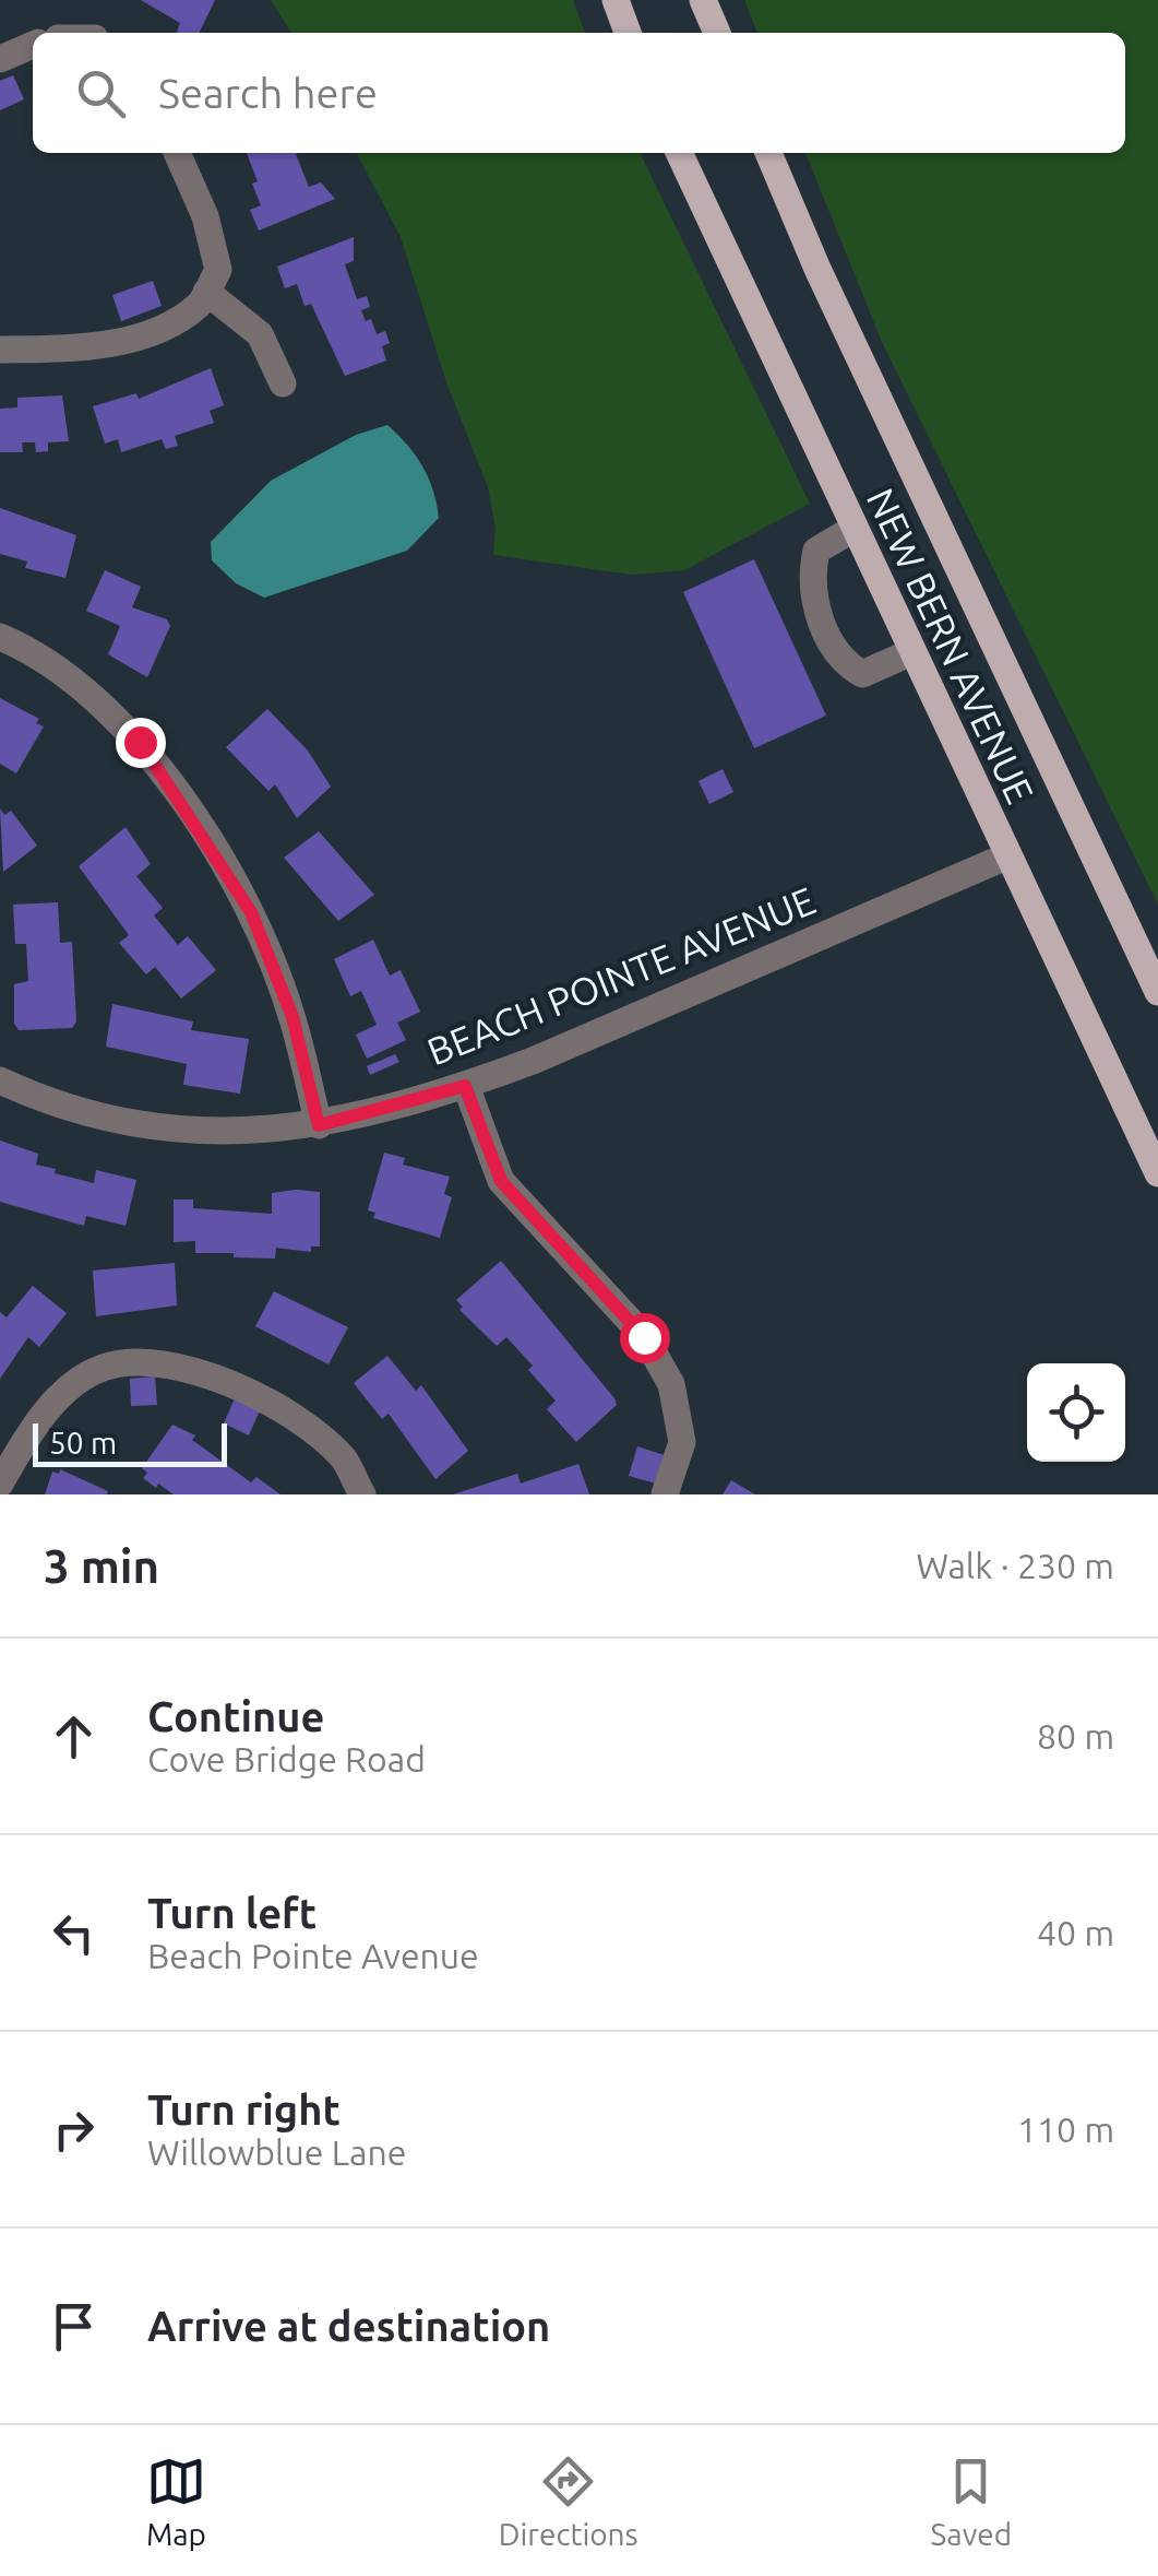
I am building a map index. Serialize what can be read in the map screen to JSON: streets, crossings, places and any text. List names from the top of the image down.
{
  "streets": {
    "main road": ["NEW BERN AVENUE"],
    "street": ["BEACH POINTE AVENUE"]
  },
  "crossings": [
    ["NEW BERN AVENUE", "BEACH POINTE AVENUE"]
  ],
  "scale_bar": "50 m",
  "page": {
    "search": "Search here",
    "scale": "50 m",
    "heading": ["3 min", "Walk · 230 m"],
    "list": [
      ["Continue", "Cove Bridge Road", "80 m"],
      ["Turn left", "Beach Pointe Avenue", "40 m"],
      ["Turn right", "Willowblue Lane", "110 m"],
      "Arrive at destination"
    ],
    "nav": ["Map", "Directions", "Saved"]
  }
}
